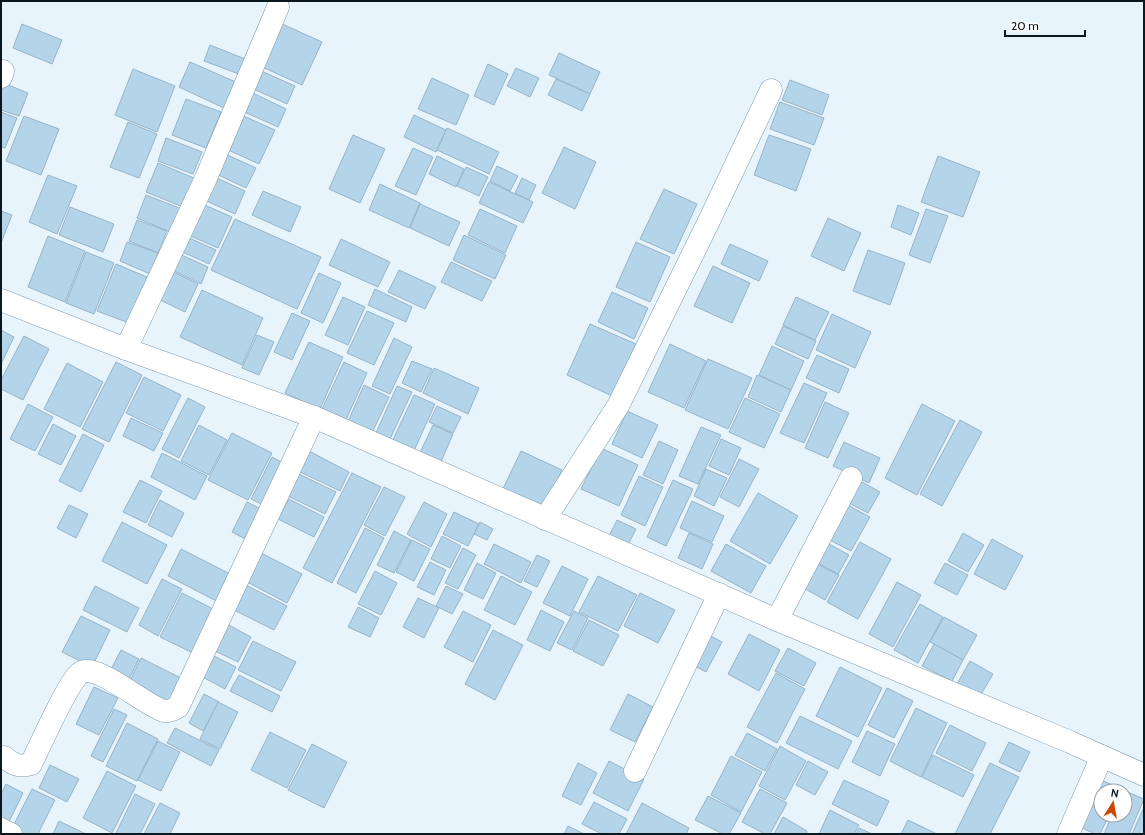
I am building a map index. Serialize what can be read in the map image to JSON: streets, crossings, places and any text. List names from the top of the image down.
{
  "scale_bar": "20 m",
  "north": "top"
}
